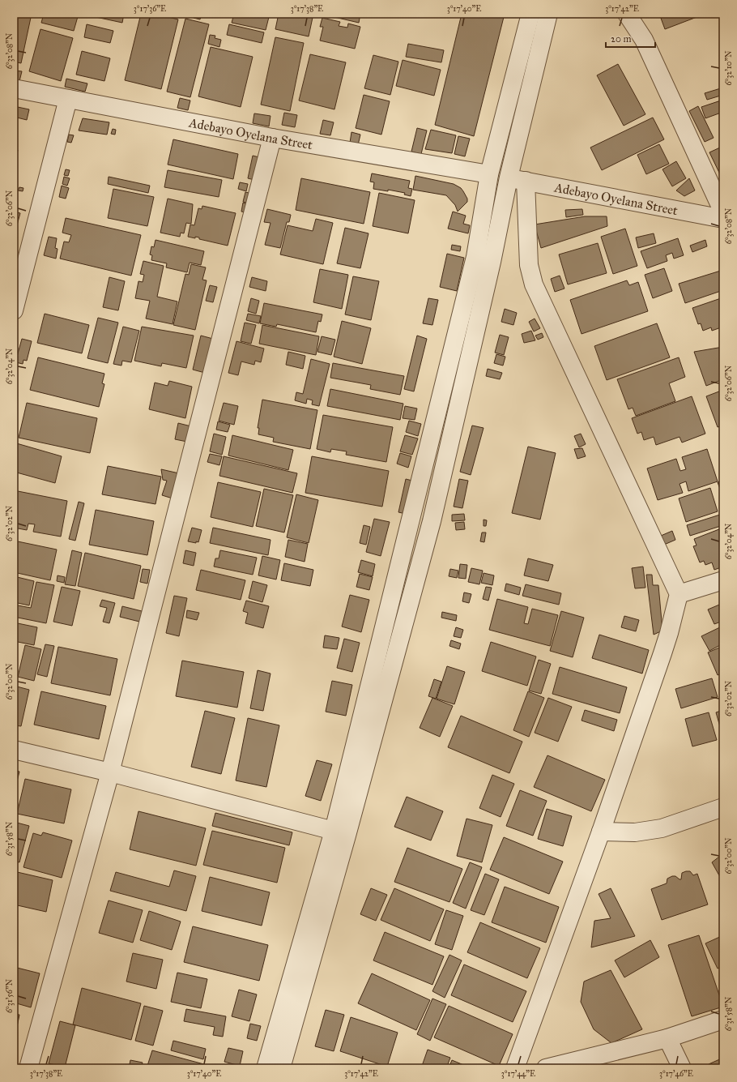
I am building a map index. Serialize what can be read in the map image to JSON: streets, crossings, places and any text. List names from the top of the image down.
{
  "streets": {
    "street": ["Adebayo Oyelana Street"]
  },
  "scale_bar": "20 m",
  "coordinates": [
    "3°17'36\"E",
    "3°17'38\"E",
    "3°17'40\"E",
    "3°17'42\"E",
    "6°32'08\"N",
    "6°32'10\"N",
    "6°32'06\"N",
    "6°32'04\"N",
    "6°32'02\"N",
    "6°32'00\"N",
    "6°31'58\"N",
    "6°31'56\"N",
    "3°17'44\"E",
    "3°17'46\"E"
  ]
}
